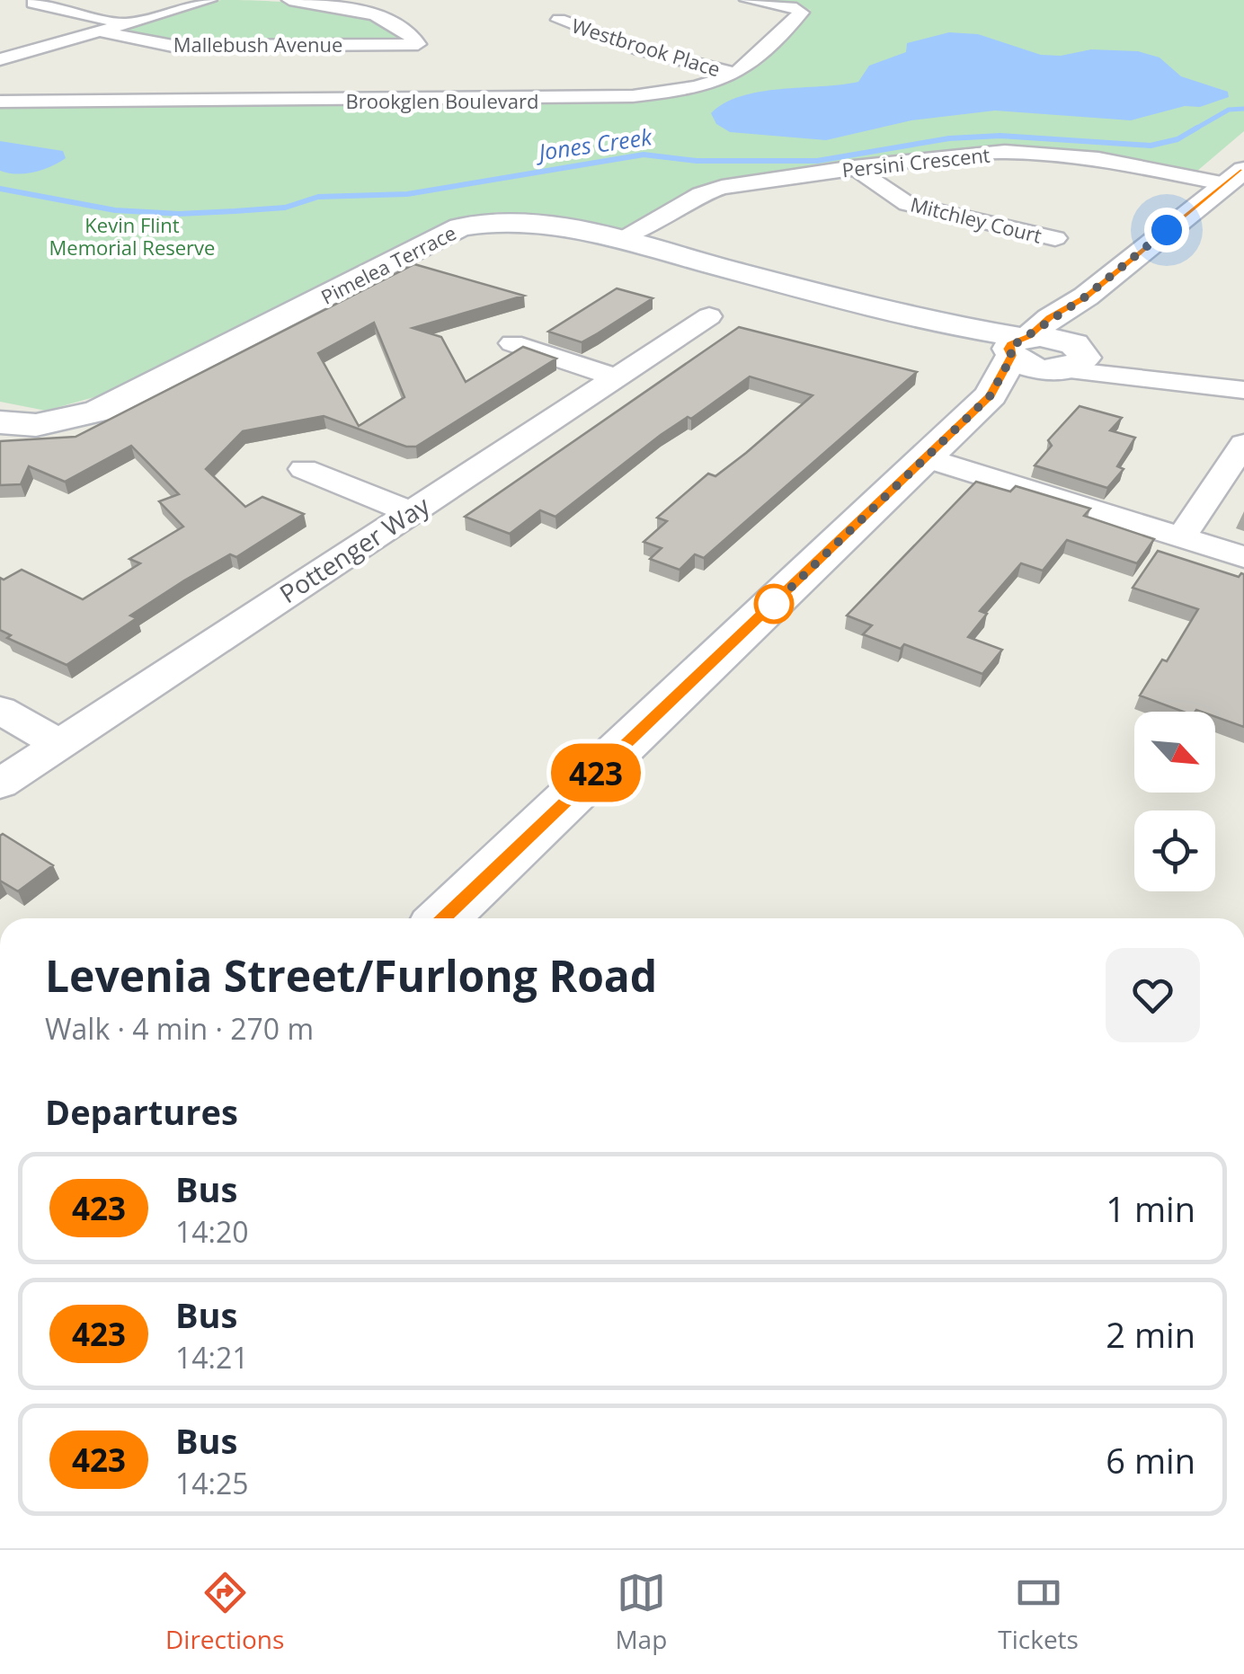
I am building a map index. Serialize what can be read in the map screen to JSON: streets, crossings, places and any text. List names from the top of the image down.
{
  "streets": {
    "main road": ["Pimelea Terrace"],
    "street": [
      "Mallebush Avenue",
      "Westbrook Place",
      "Brookglen Boulevard",
      "Persini Crescent",
      "Mitchley Court",
      "Pottenger Way"
    ]
  },
  "crossings": [
    ["Westbrook Place", "Brookglen Boulevard"],
    ["Persini Crescent", "Mitchley Court"],
    ["Persini Crescent", "Pimelea Terrace"]
  ],
  "water": ["Jones Creek"],
  "parks": ["Kevin Flint Memorial Reserve"],
  "lines": ["bus line 423"],
  "north": "bottom right",
  "page": {
    "on_map": "423",
    "heading": [
      ["Levenia Street/Furlong Road", "Walk · 4 min · 270 m"],
      "Departures"
    ],
    "list": [
      {
        "mark": "423",
        "name": "Bus",
        "note": "14:20",
        "value": "1 min"
      },
      {
        "mark": "423",
        "name": "Bus",
        "note": "14:21",
        "value": "2 min"
      },
      {
        "mark": "423",
        "name": "Bus",
        "note": "14:25",
        "value": "6 min"
      }
    ],
    "tabs": ["Directions", "Map", "Tickets"]
  }
}
